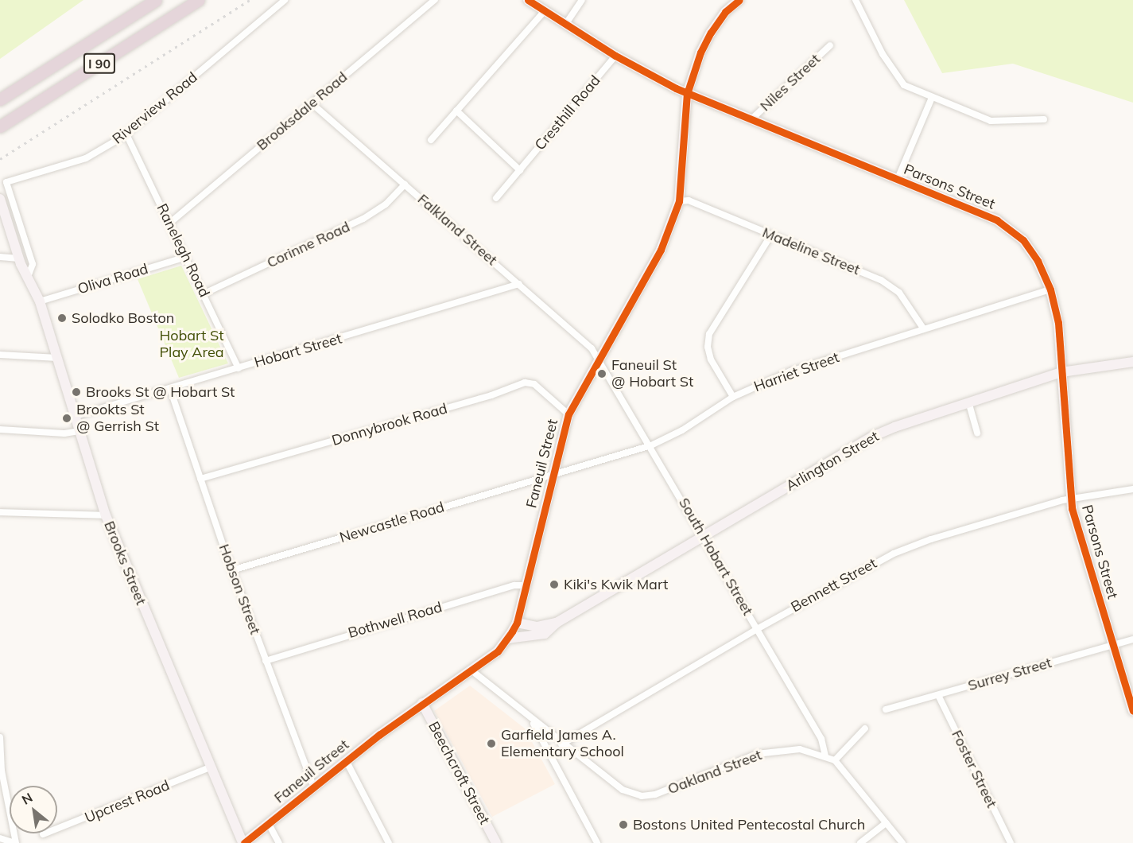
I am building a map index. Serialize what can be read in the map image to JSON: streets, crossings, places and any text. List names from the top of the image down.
{
  "streets": {
    "highway": ["I 90"],
    "street": [
      "Niles Street",
      "Riverview Road",
      "Brooksdale Road",
      "Cresthill Road",
      "Parsons Street",
      "Falkland Street",
      "Corinne Road",
      "Ranelegh Road",
      "Madeline Street",
      "Oliva Road",
      "Hobart Street",
      "Harriet Street",
      "Donnybrook Road",
      "Arlington Street",
      "Faneuil Street",
      "Newcastle Road",
      "South Hobart Street",
      "Brooks Street",
      "Bennett Street",
      "Hobson Street",
      "Bothwell Road",
      "Surrey Street",
      "Foster Street",
      "Oakland Street",
      "Beechcroft Street",
      "Upcrest Road"
    ]
  },
  "crossings": [
    ["Niles Street", "Parsons Street"],
    ["Riverview Road", "Ranelegh Road"],
    ["Riverview Road", "Brooks Street"],
    ["Brooksdale Road", "Falkland Street"],
    ["Brooksdale Road", "Ranelegh Road"],
    ["Cresthill Road", "Parsons Street"],
    ["Parsons Street", "Harriet Street"],
    ["Parsons Street", "Arlington Street"],
    ["Parsons Street", "Faneuil Street"],
    ["Parsons Street", "Bennett Street"],
    ["Parsons Street", "Surrey Street"],
    ["Falkland Street", "Corinne Road"],
    ["Falkland Street", "Hobart Street"],
    ["Falkland Street", "Faneuil Street"],
    ["Falkland Street", "South Hobart Street"],
    ["Corinne Road", "Ranelegh Road"],
    ["Ranelegh Road", "Oliva Road"],
    ["Ranelegh Road", "Hobart Street"],
    ["Madeline Street", "Harriet Street"],
    ["Madeline Street", "Faneuil Street"],
    ["Oliva Road", "Brooks Street"],
    ["Hobart Street", "Brooks Street"],
    ["Hobart Street", "Hobson Street"],
    ["Harriet Street", "Faneuil Street"],
    ["Harriet Street", "Newcastle Road"],
    ["Harriet Street", "South Hobart Street"],
    ["Donnybrook Road", "Faneuil Street"],
    ["Donnybrook Road", "Hobson Street"],
    ["Arlington Street", "Faneuil Street"],
    ["Arlington Street", "South Hobart Street"],
    ["Faneuil Street", "Newcastle Road"],
    ["Faneuil Street", "South Hobart Street"],
    ["Faneuil Street", "Brooks Street"],
    ["Faneuil Street", "Hobson Street"],
    ["Faneuil Street", "Bothwell Road"],
    ["Faneuil Street", "Oakland Street"],
    ["Faneuil Street", "Beechcroft Street"],
    ["Newcastle Road", "Hobson Street"],
    ["South Hobart Street", "Bennett Street"],
    ["South Hobart Street", "Oakland Street"],
    ["Brooks Street", "Upcrest Road"],
    ["Bennett Street", "Oakland Street"],
    ["Hobson Street", "Bothwell Road"],
    ["Surrey Street", "Foster Street"]
  ],
  "parks": ["Hobart St Play Area"],
  "places": [
    "Solodko Boston",
    "Faneuil St @ Hobart St",
    "Brooks St @ Hobart St",
    "Brookts St @ Gerrish St",
    "Kiki's Kwik Mart",
    "Garfield James A. Elementary School",
    "Bostons United Pentecostal Church"
  ],
  "north": "top left"
}
